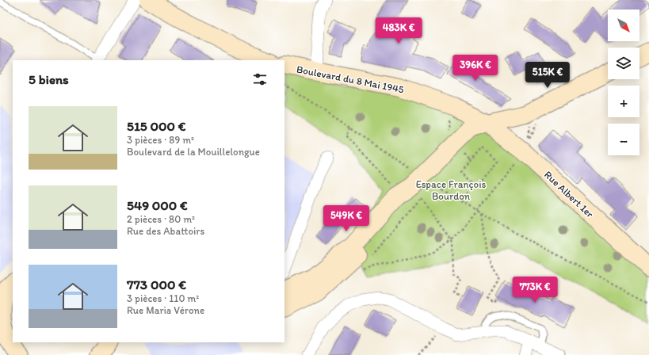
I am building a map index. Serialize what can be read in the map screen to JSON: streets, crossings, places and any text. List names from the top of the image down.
{
  "streets": {
    "main road": ["Boulevard du 8 Mai 1945", "Rue Albert 1er"]
  },
  "crossings": [
    ["Boulevard du 8 Mai 1945", "Rue Albert 1er"]
  ],
  "parks": ["Espace François Bourdon"],
  "north": "bottom right",
  "page": {
    "map_buttons": ["+", "−"],
    "price": [
      "483K €",
      "396K €",
      "515K €",
      "549K €",
      "773K €"
    ],
    "heading": "5 biens",
    "list": [
      {
        "name": "515 000 €",
        "note": "3 pièces · 89 m² · Boulevard de la Mouillelongue"
      },
      {
        "name": "549 000 €",
        "note": "2 pièces · 80 m² · Rue des Abattoirs"
      },
      {
        "name": "773 000 €",
        "note": "3 pièces · 110 m² · Rue Maria Vérone"
      }
    ]
  }
}
